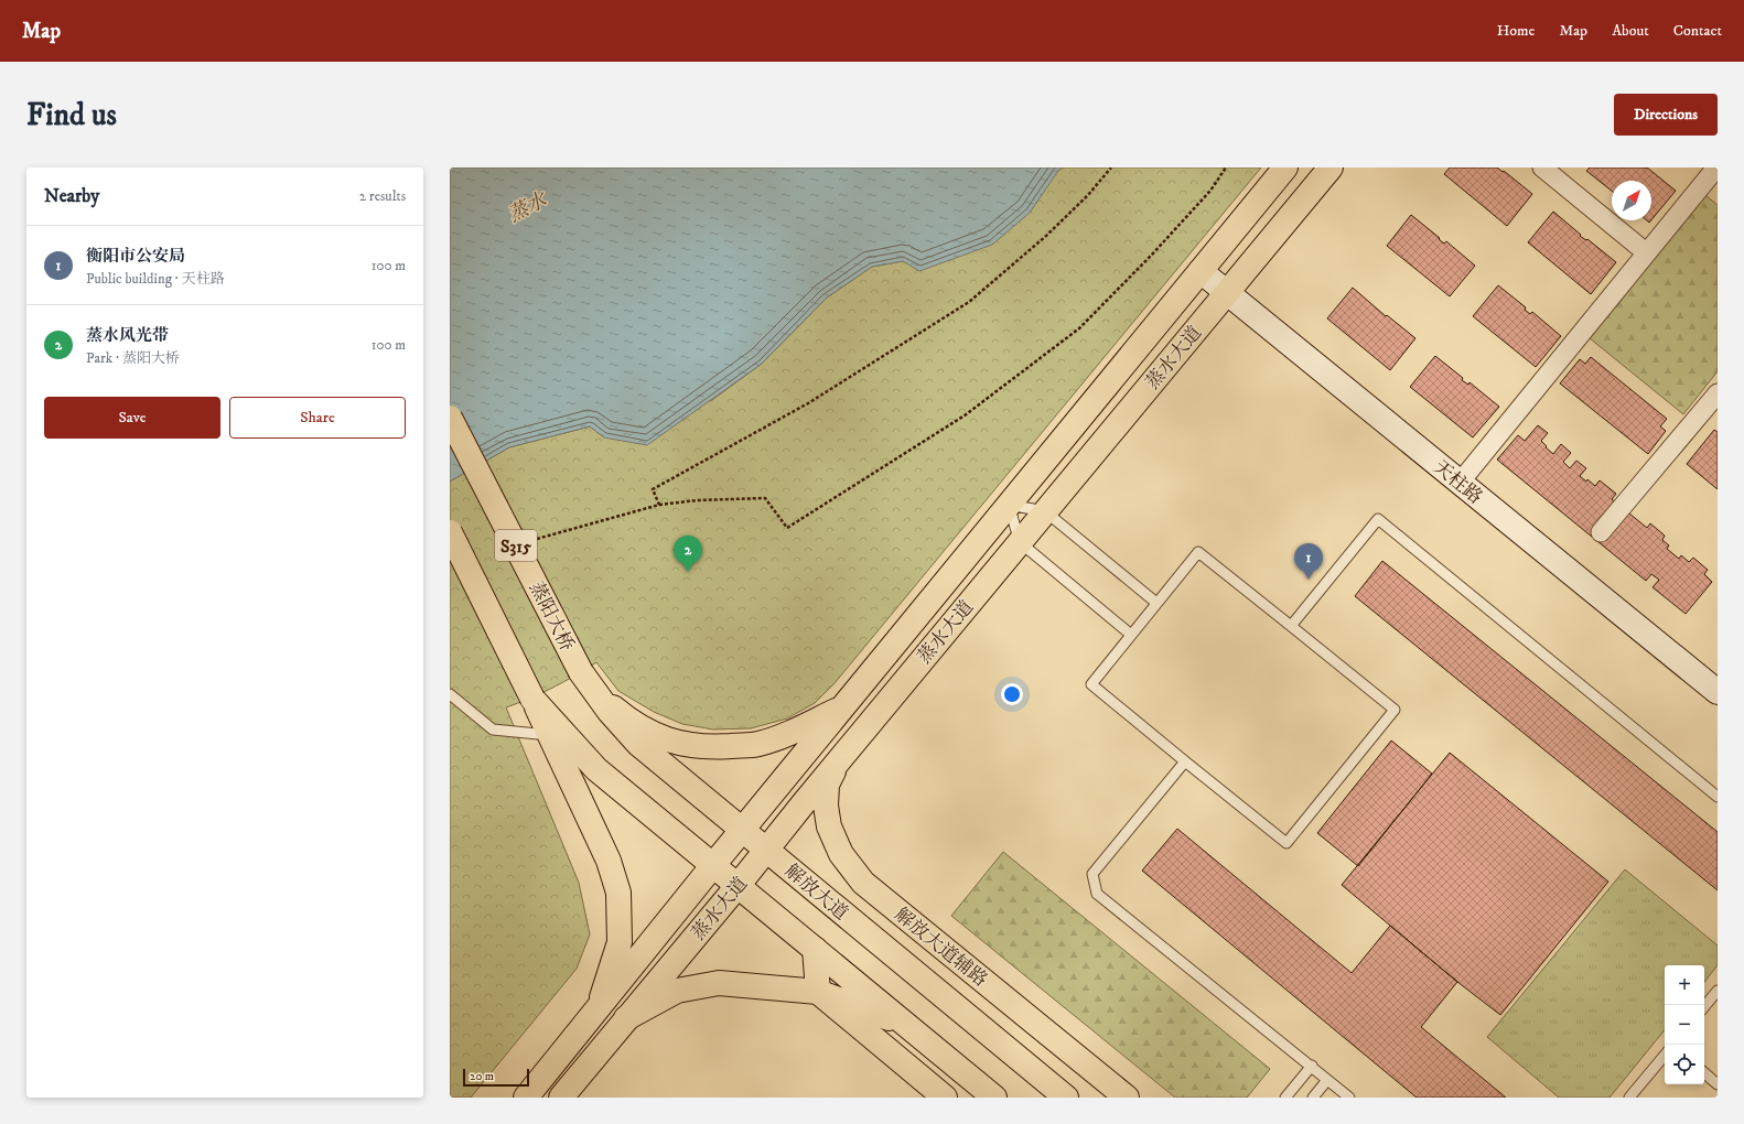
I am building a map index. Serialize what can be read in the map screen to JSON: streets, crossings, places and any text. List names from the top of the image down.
{
  "streets": {
    "main road": [
      "蒸水大道",
      "S315",
      "蒸阳大桥",
      "解放大道",
      "解放大道辅路"
    ],
    "street": ["天柱路"]
  },
  "crossings": [
    ["蒸水大道", "天柱路"],
    ["蒸水大道", "解放大道"],
    ["蒸水大道", "解放大道辅路"],
    ["蒸阳大桥", "解放大道"]
  ],
  "water": ["蒸水"],
  "scale_bar": "20 m",
  "north": "top right",
  "page": {
    "header": "Map",
    "nav": [
      "Home",
      "Map",
      "About",
      "Contact"
    ],
    "buttons": [
      "Directions",
      ["Save", "Share"]
    ],
    "title": "Find us",
    "heading": ["Nearby", "2 results"],
    "list": [
      {
        "mark": "1",
        "name": "衡阳市公安局",
        "note": "Public building · 天柱路",
        "value": "100 m"
      },
      {
        "mark": "2",
        "name": "蒸水风光带",
        "note": "Park · 蒸阳大桥",
        "value": "100 m"
      }
    ],
    "pins": ["2", "1"],
    "map_buttons": ["+", "−"],
    "scale": "20 m"
  }
}
